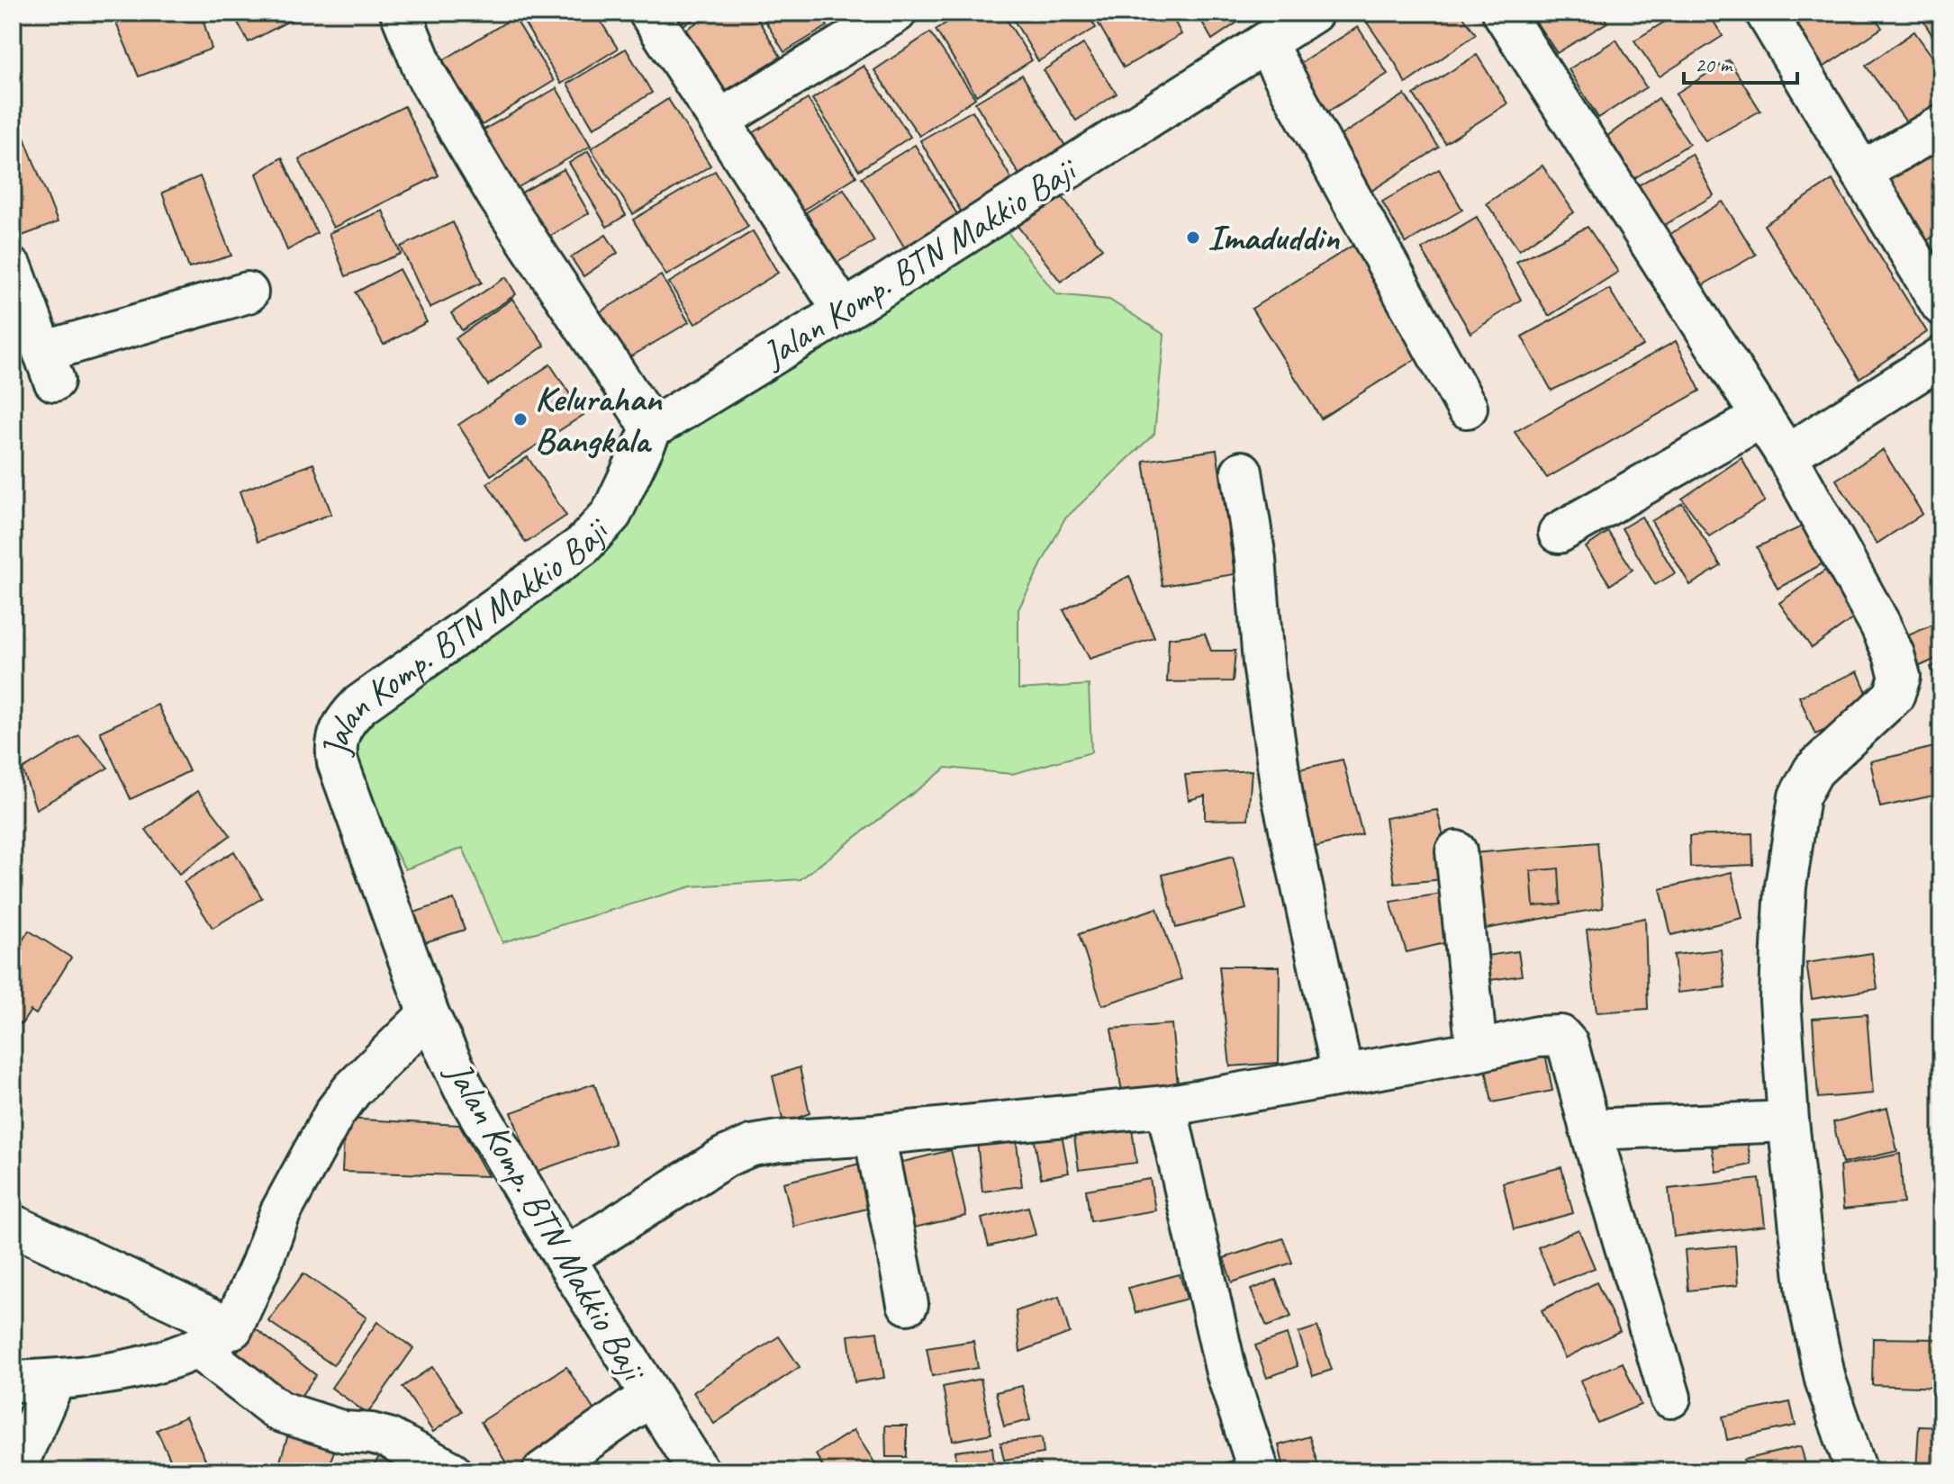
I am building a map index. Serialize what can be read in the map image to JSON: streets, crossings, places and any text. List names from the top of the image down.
{
  "streets": {
    "street": ["Jalan Komp. BTN Makkio Baji"]
  },
  "places": ["Imaduddin", "Kelurahan Bangkala"],
  "scale_bar": "20 m"
}
